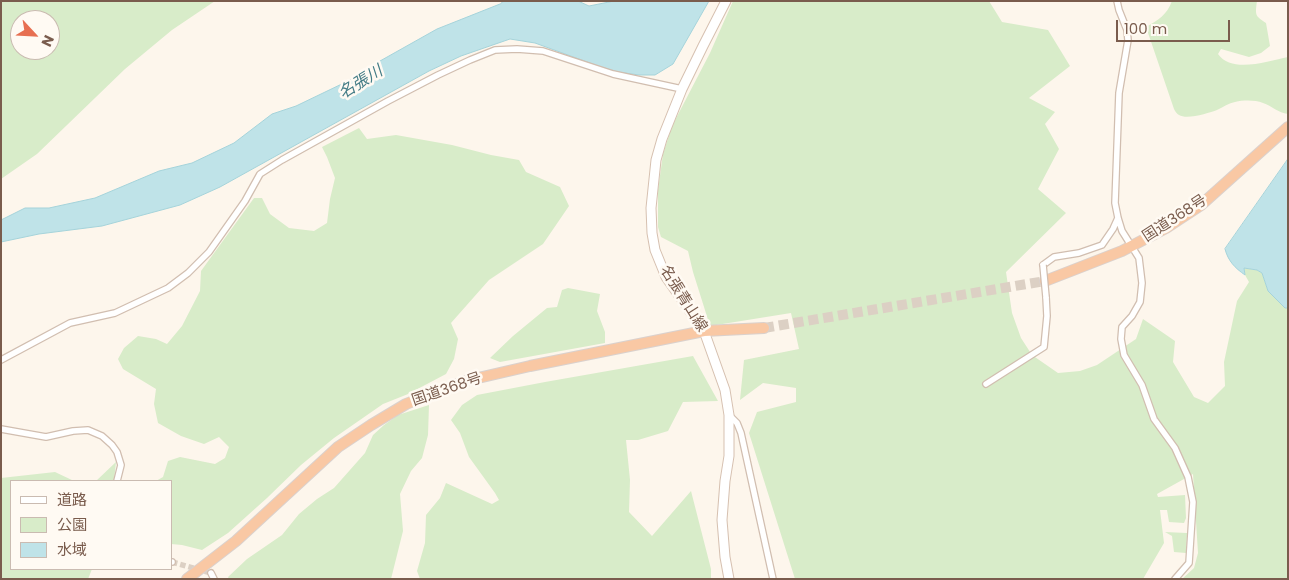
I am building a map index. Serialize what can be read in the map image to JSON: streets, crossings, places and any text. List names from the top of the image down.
{
  "streets": {
    "highway": ["国道368号"],
    "main road": ["名張青山線"]
  },
  "crossings": [
    ["国道368号", "名張青山線"]
  ],
  "water": ["名張川"],
  "legend": ["道路", "公園", "水域"],
  "scale_bar": "100 m",
  "north": "bottom right"
}
